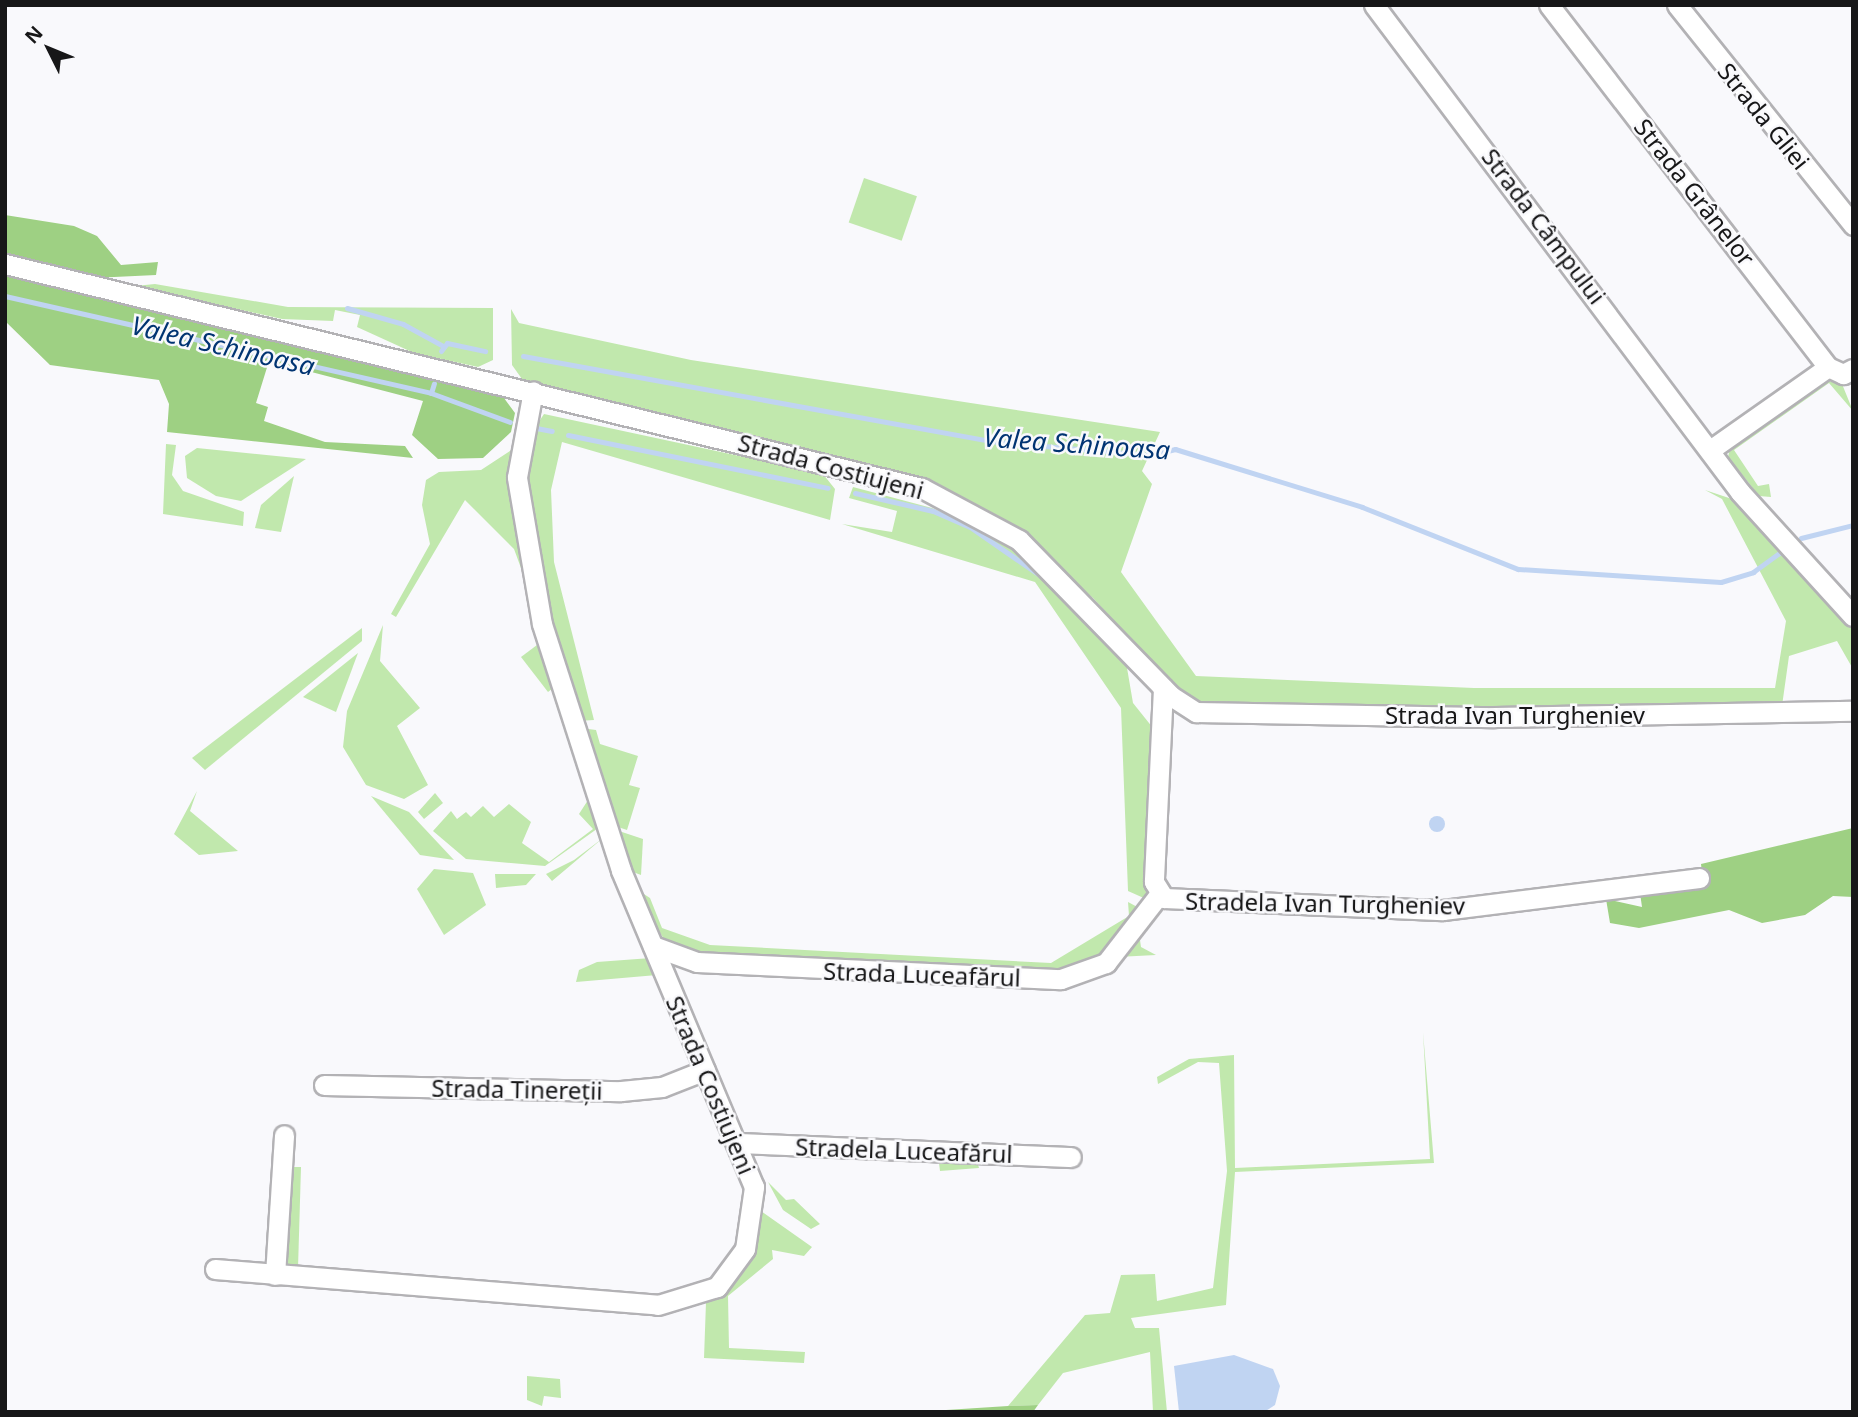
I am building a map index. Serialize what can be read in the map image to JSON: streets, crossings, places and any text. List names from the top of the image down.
{
  "streets": {
    "street": [
      "Strada Gliei",
      "Strada Grânelor",
      "Strada Câmpului",
      "Strada Costiujeni",
      "Strada Ivan Turgheniev",
      "Stradela Ivan Turgheniev",
      "Strada Luceafărul",
      "Strada Tinereții",
      "Stradela Luceafărul"
    ]
  },
  "crossings": [
    ["Strada Costiujeni", "Strada Ivan Turgheniev"],
    ["Strada Costiujeni", "Stradela Ivan Turgheniev"],
    ["Strada Costiujeni", "Strada Luceafărul"],
    ["Strada Costiujeni", "Strada Tinereții"],
    ["Strada Costiujeni", "Stradela Luceafărul"],
    ["Stradela Ivan Turgheniev", "Strada Luceafărul"]
  ],
  "water": ["Valea Schinoasa"],
  "north": "top left"
}
